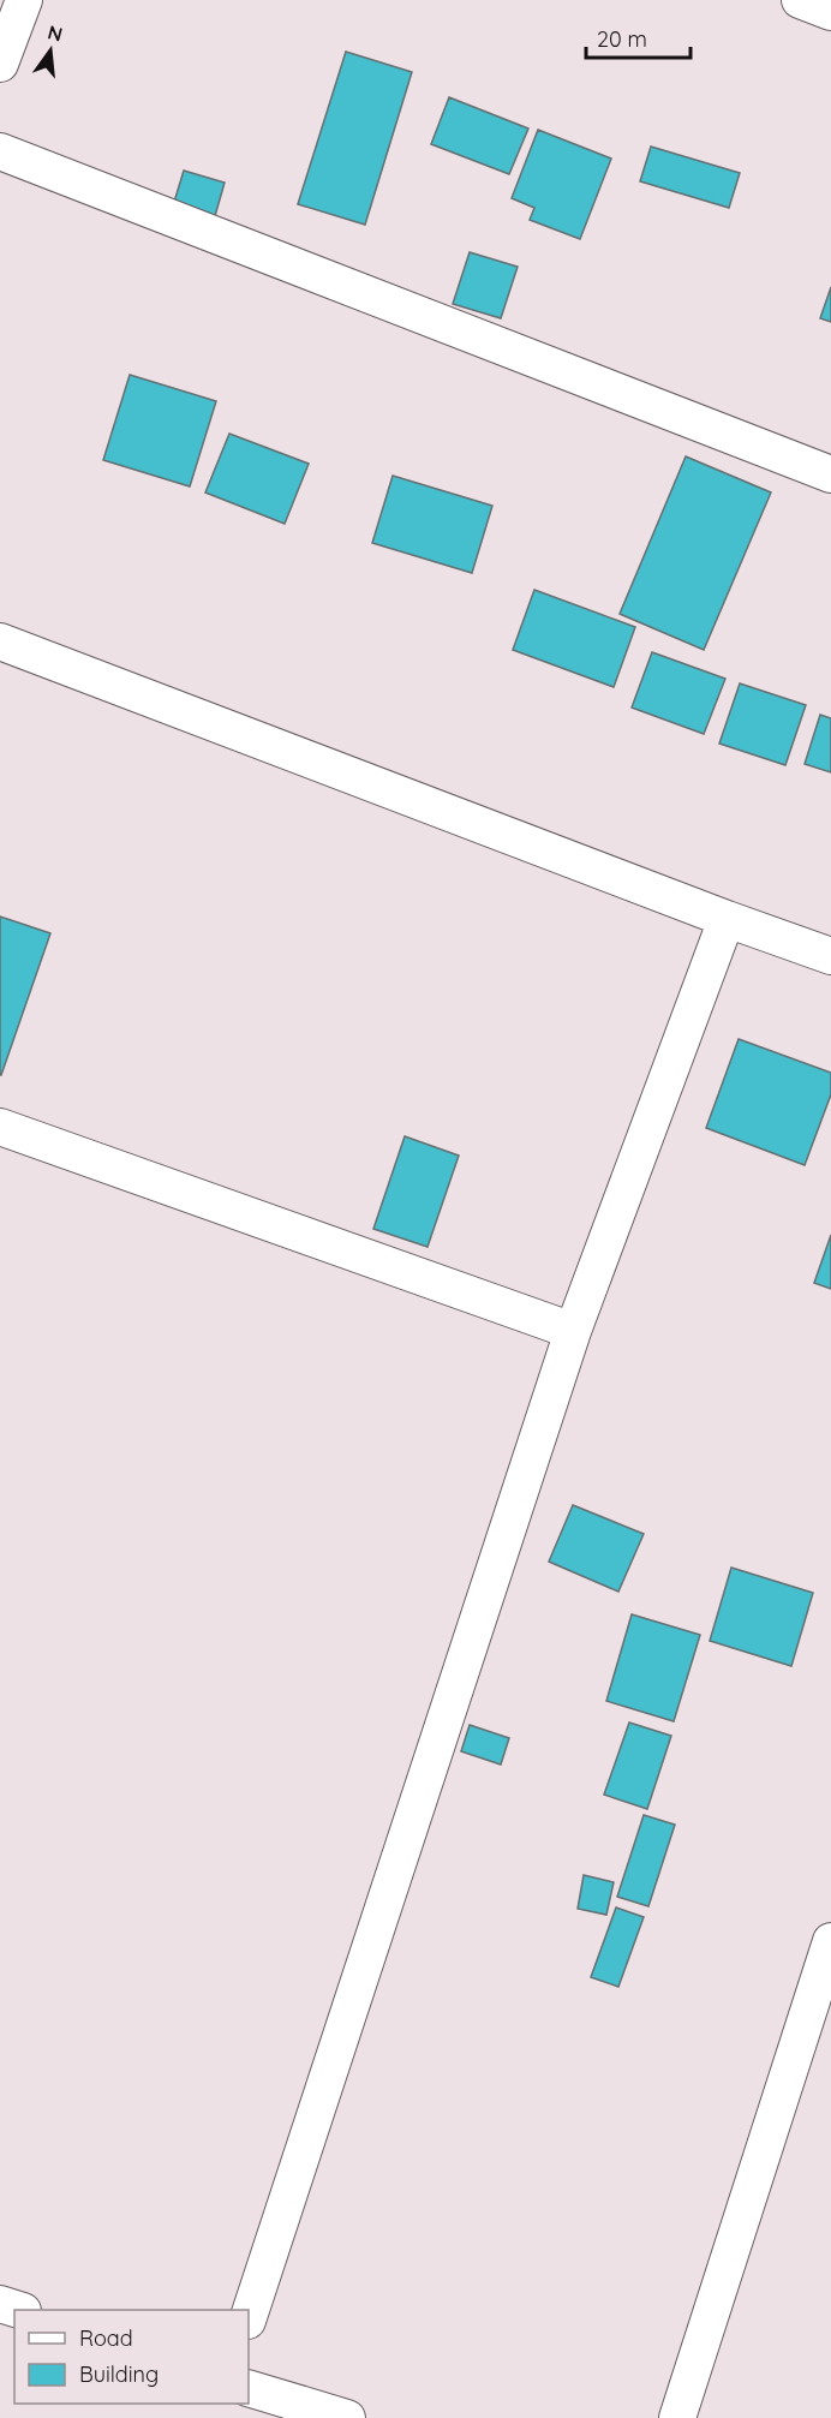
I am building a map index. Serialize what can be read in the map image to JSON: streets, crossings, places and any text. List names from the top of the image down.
{
  "legend": ["Road", "Building"],
  "scale_bar": "20 m",
  "north": "top"
}
